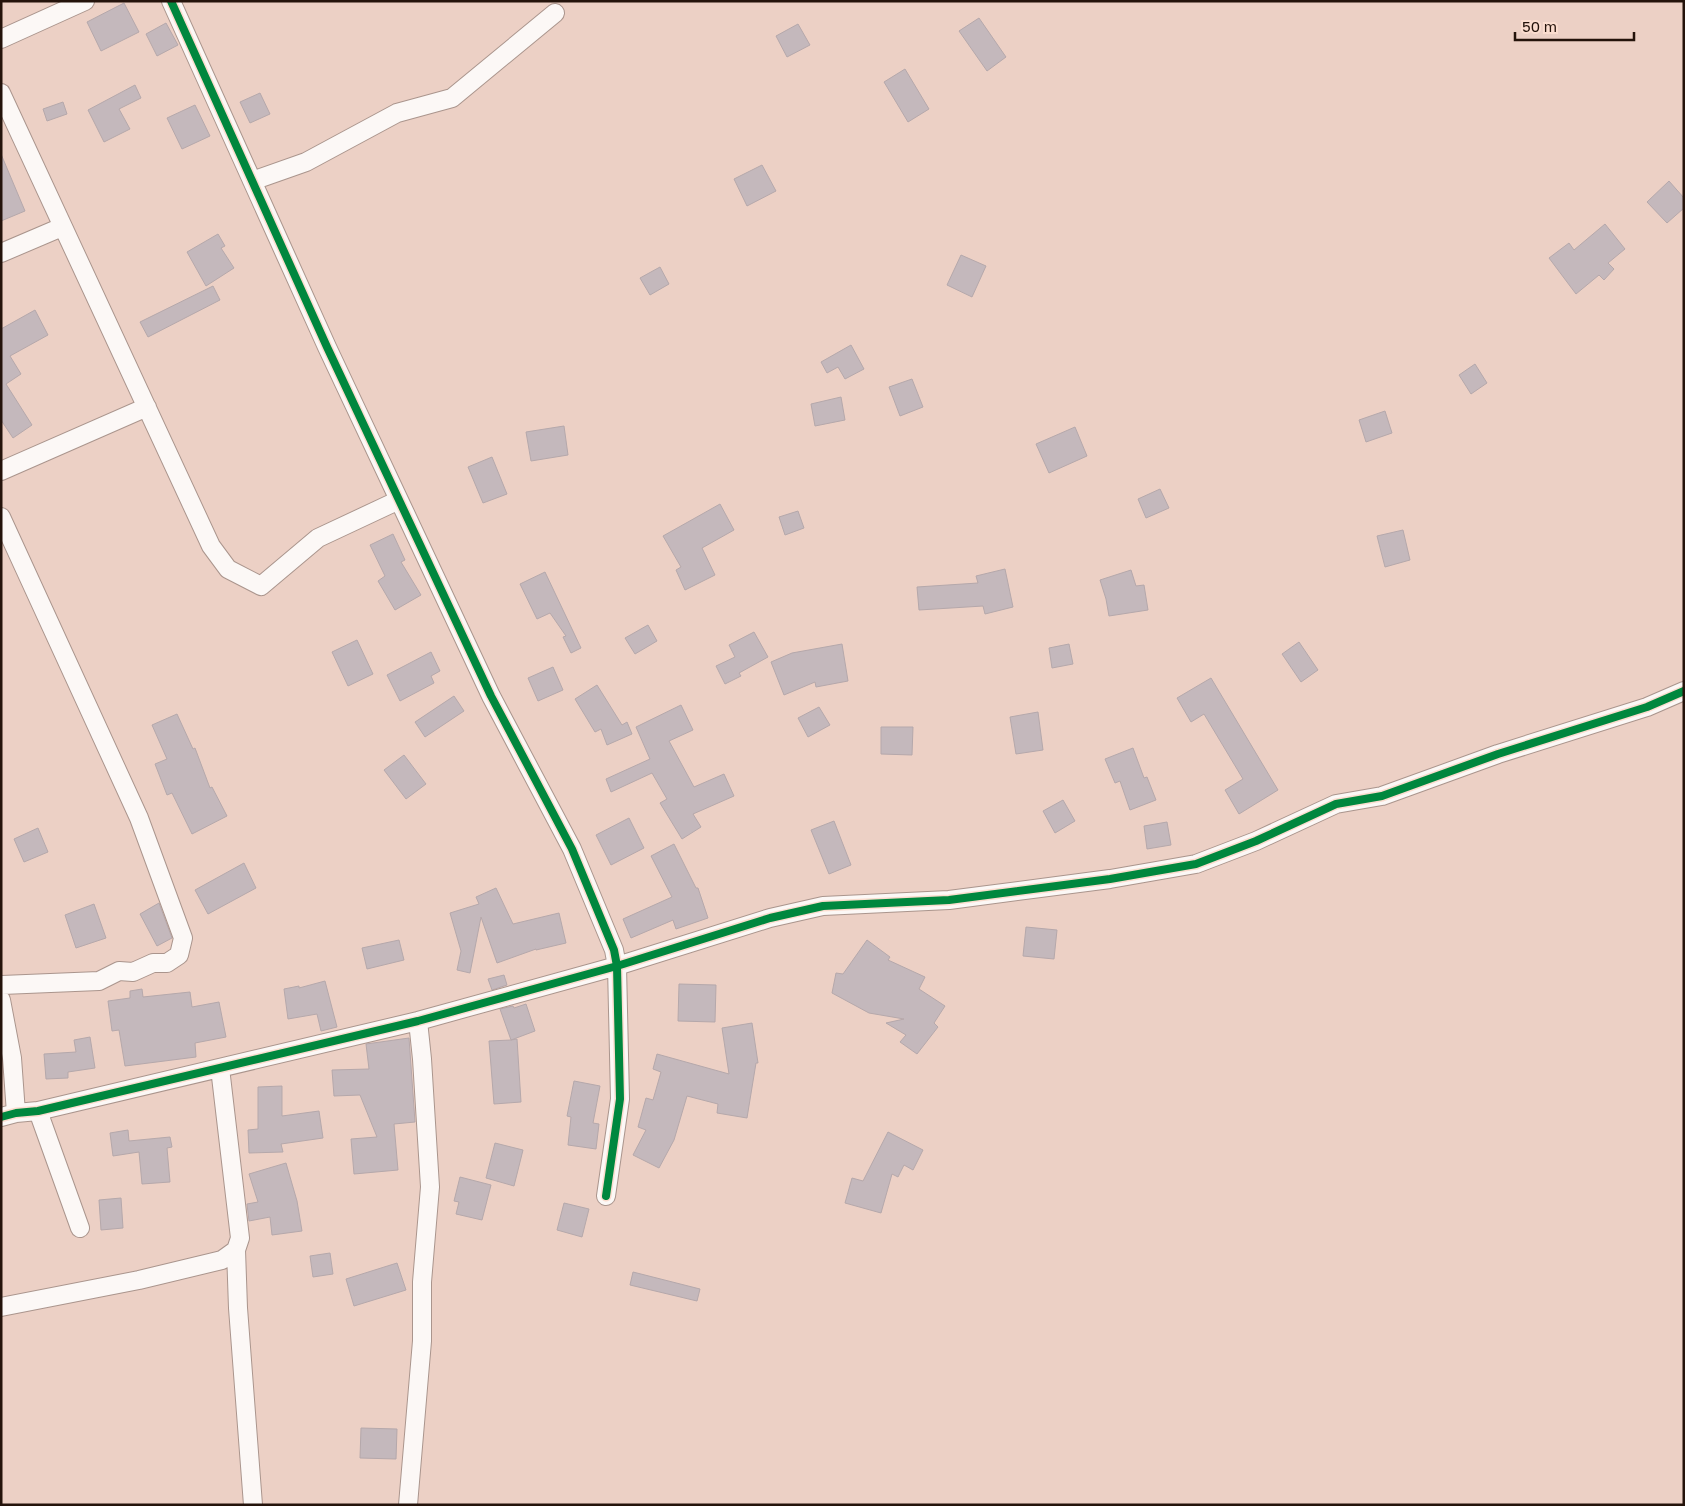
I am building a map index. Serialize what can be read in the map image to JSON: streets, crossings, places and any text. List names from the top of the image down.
{
  "scale_bar": "50 m"
}
